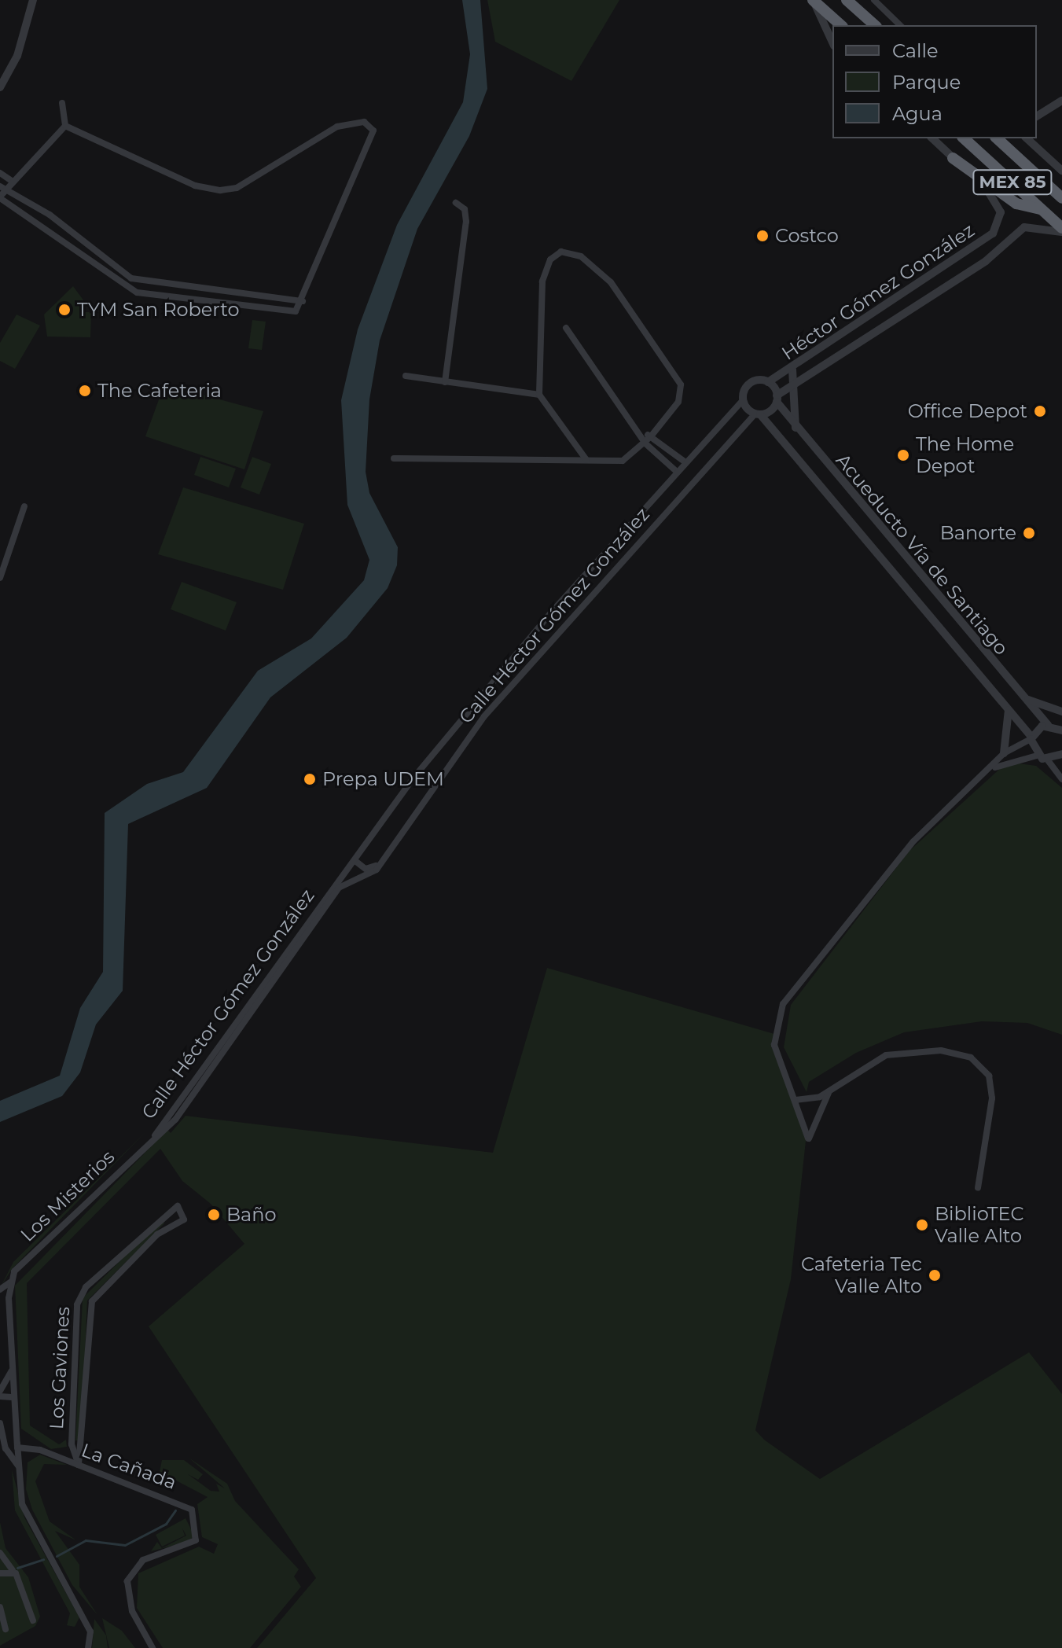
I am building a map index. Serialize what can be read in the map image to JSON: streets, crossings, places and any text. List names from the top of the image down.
{
  "streets": {
    "highway": ["MEX 85"],
    "street": [
      "Héctor Gómez González",
      "Acueducto Vía de Santiago",
      "Calle Héctor Gómez González",
      "Los Misterios",
      "Los Gaviones",
      "La Cañada"
    ]
  },
  "crossings": [
    ["MEX 85", "Héctor Gómez González"],
    ["Héctor Gómez González", "Acueducto Vía de Santiago"],
    ["Héctor Gómez González", "Calle Héctor Gómez González"],
    ["Acueducto Vía de Santiago", "Calle Héctor Gómez González"],
    ["Calle Héctor Gómez González", "Los Misterios"],
    ["Los Misterios", "La Cañada"],
    ["Los Gaviones", "La Cañada"]
  ],
  "places": [
    "Costco",
    "TYM San Roberto",
    "The Cafeteria",
    "Office Depot",
    "The Home Depot",
    "Banorte",
    "Prepa UDEM",
    "Baño",
    "BiblioTEC Valle Alto",
    "Cafeteria Tec Valle Alto"
  ],
  "legend": ["Calle", "Parque", "Agua"]
}
